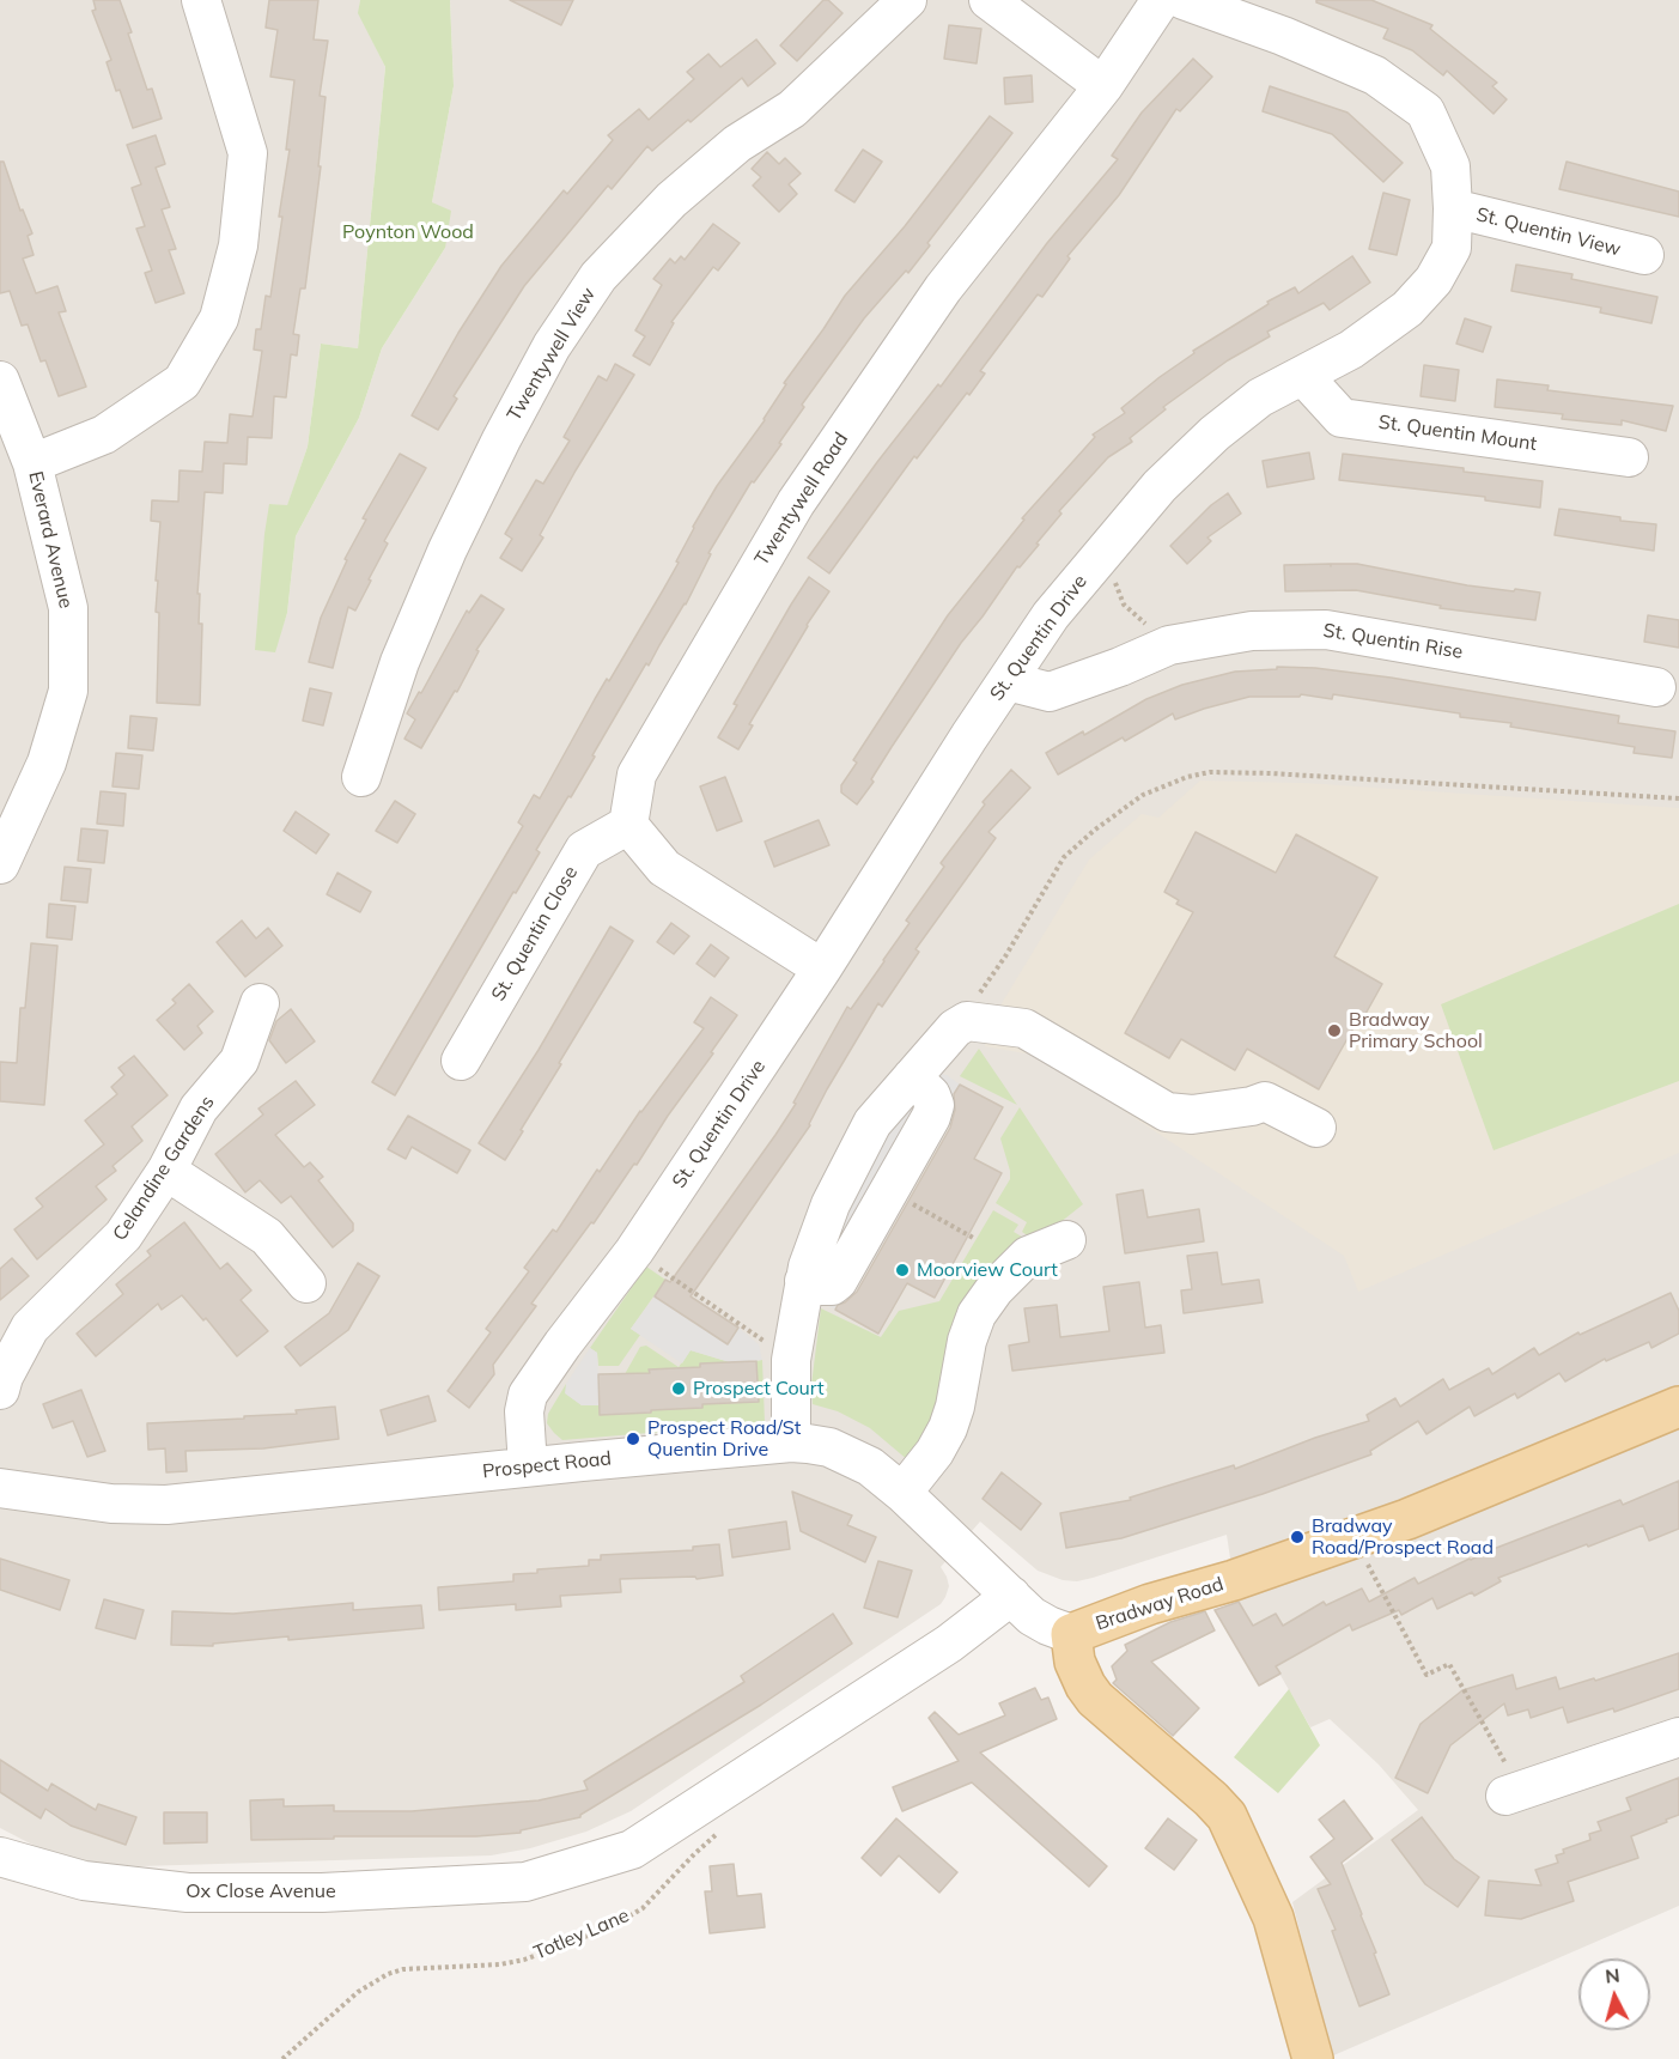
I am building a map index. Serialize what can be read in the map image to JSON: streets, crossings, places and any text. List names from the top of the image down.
{
  "streets": {
    "main road": ["Bradway Road"],
    "street": [
      "St. Quentin View",
      "Twentywell View",
      "St. Quentin Mount",
      "Twentywell Road",
      "Everard Avenue",
      "St. Quentin Drive",
      "St. Quentin Rise",
      "St. Quentin Close",
      "Celandine Gardens",
      "Prospect Road",
      "Ox Close Avenue"
    ],
    "path": ["Totley Lane"]
  },
  "crossings": [
    ["St. Quentin View", "St. Quentin Drive"],
    ["St. Quentin Mount", "St. Quentin Drive"],
    ["Twentywell Road", "St. Quentin Close"],
    ["St. Quentin Drive", "St. Quentin Rise"],
    ["St. Quentin Drive", "Prospect Road"],
    ["Prospect Road", "Bradway Road"],
    ["Prospect Road", "Ox Close Avenue"]
  ],
  "parks": ["Poynton Wood"],
  "places": [
    "Bradway Primary School",
    "Moorview Court",
    "Prospect Court",
    "Prospect Road/St Quentin Drive",
    "Bradway Road/Prospect Road"
  ],
  "north": "top"
}
